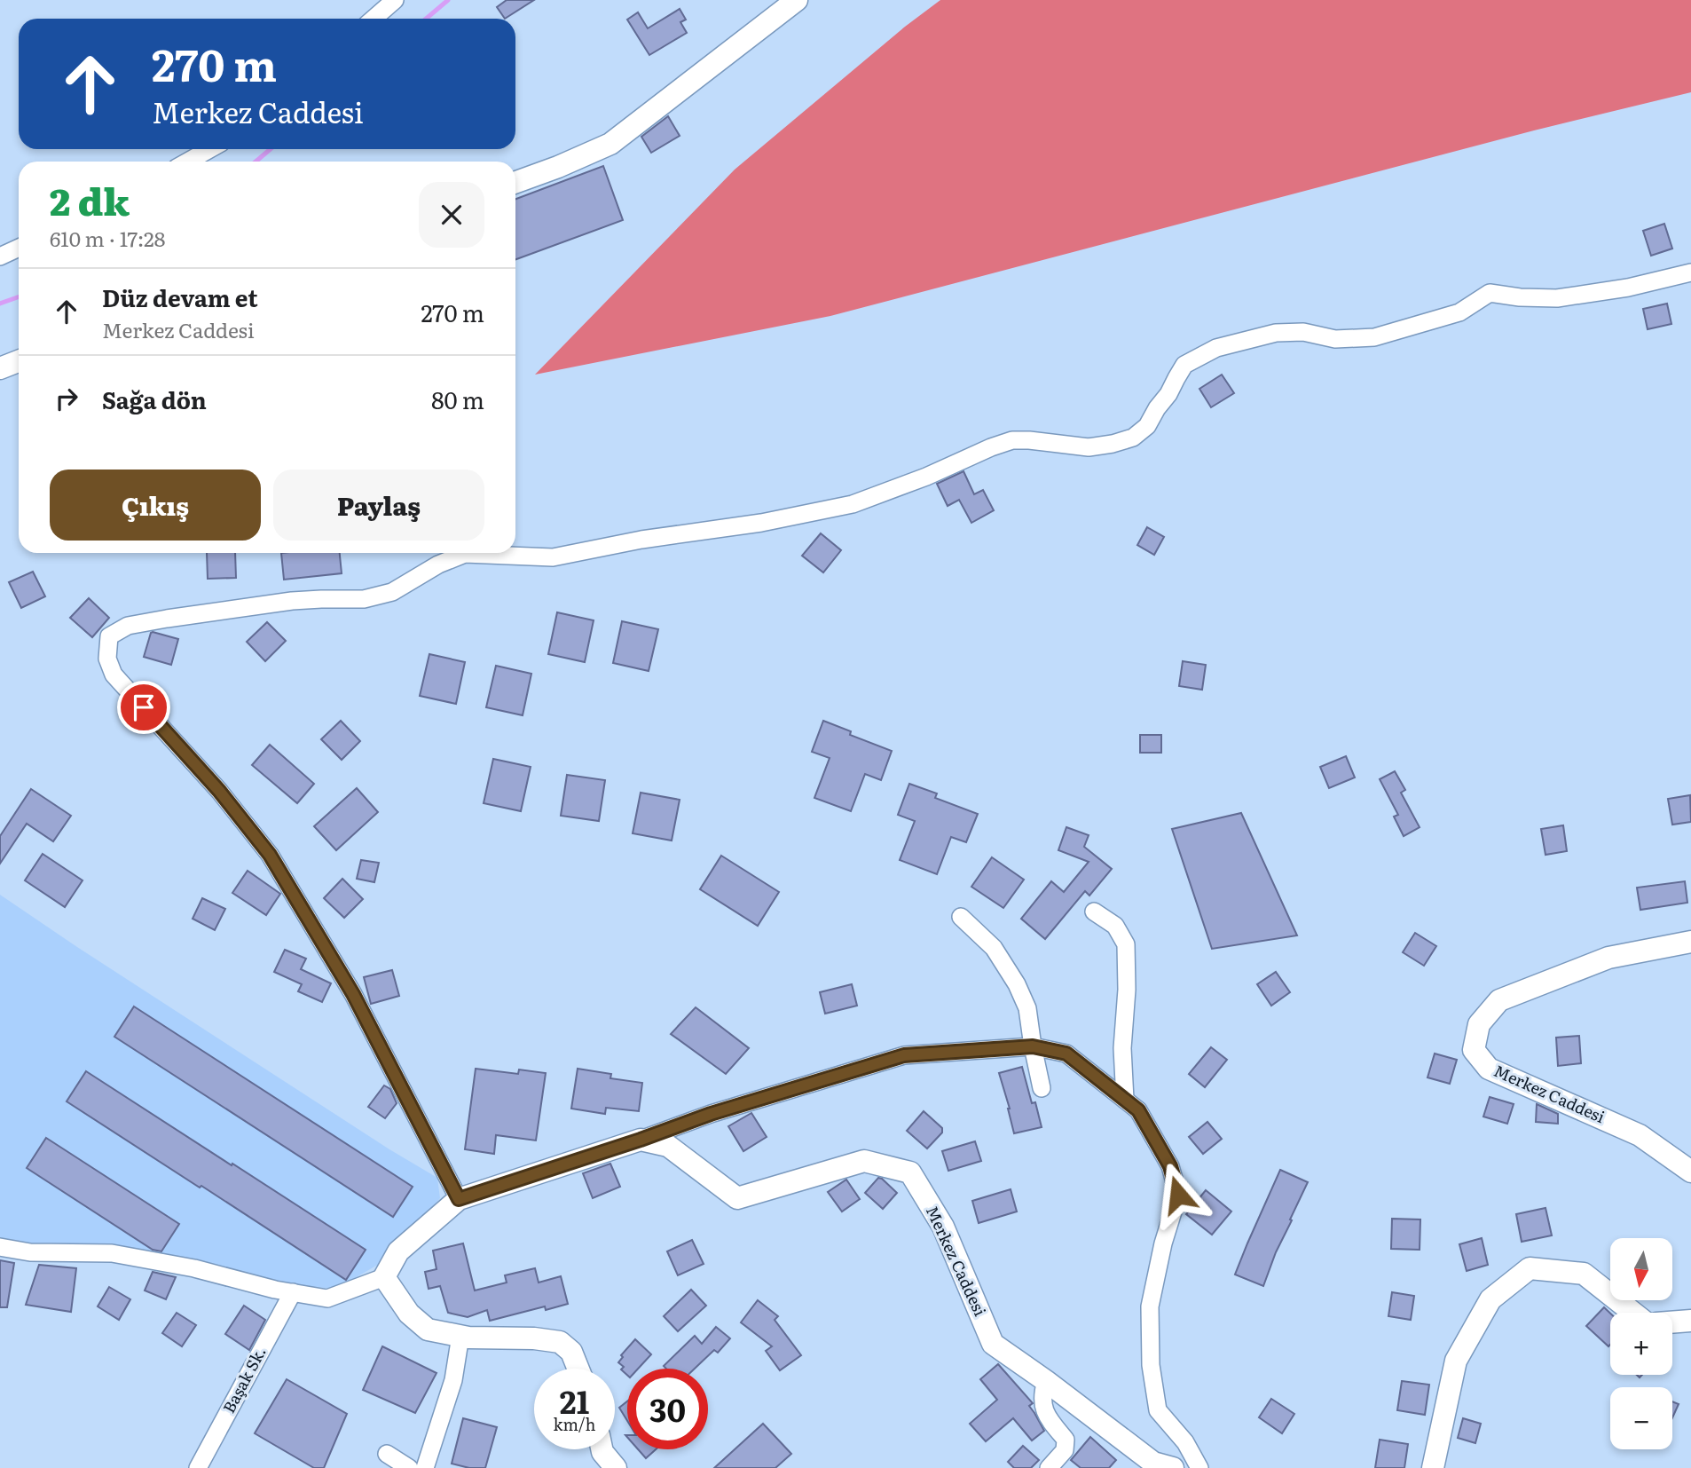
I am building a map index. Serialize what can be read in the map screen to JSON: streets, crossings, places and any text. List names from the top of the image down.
{
  "streets": {
    "street": ["Merkez Caddesi", "Başak Sk."]
  },
  "north": "bottom",
  "page": {
    "turn": ["270 m", "Merkez Caddesi"],
    "heading": ["2 dk", "610 m · 17:28"],
    "list": [
      {
        "name": "Düz devam et",
        "note": "Merkez Caddesi",
        "value": "270 m"
      },
      {
        "name": "Sağa dön",
        "value": "80 m"
      }
    ],
    "buttons": ["Çıkış", "Paylaş"],
    "map_buttons": ["+", "−"],
    "speed": "21 km/h",
    "limit": "30"
  }
}
